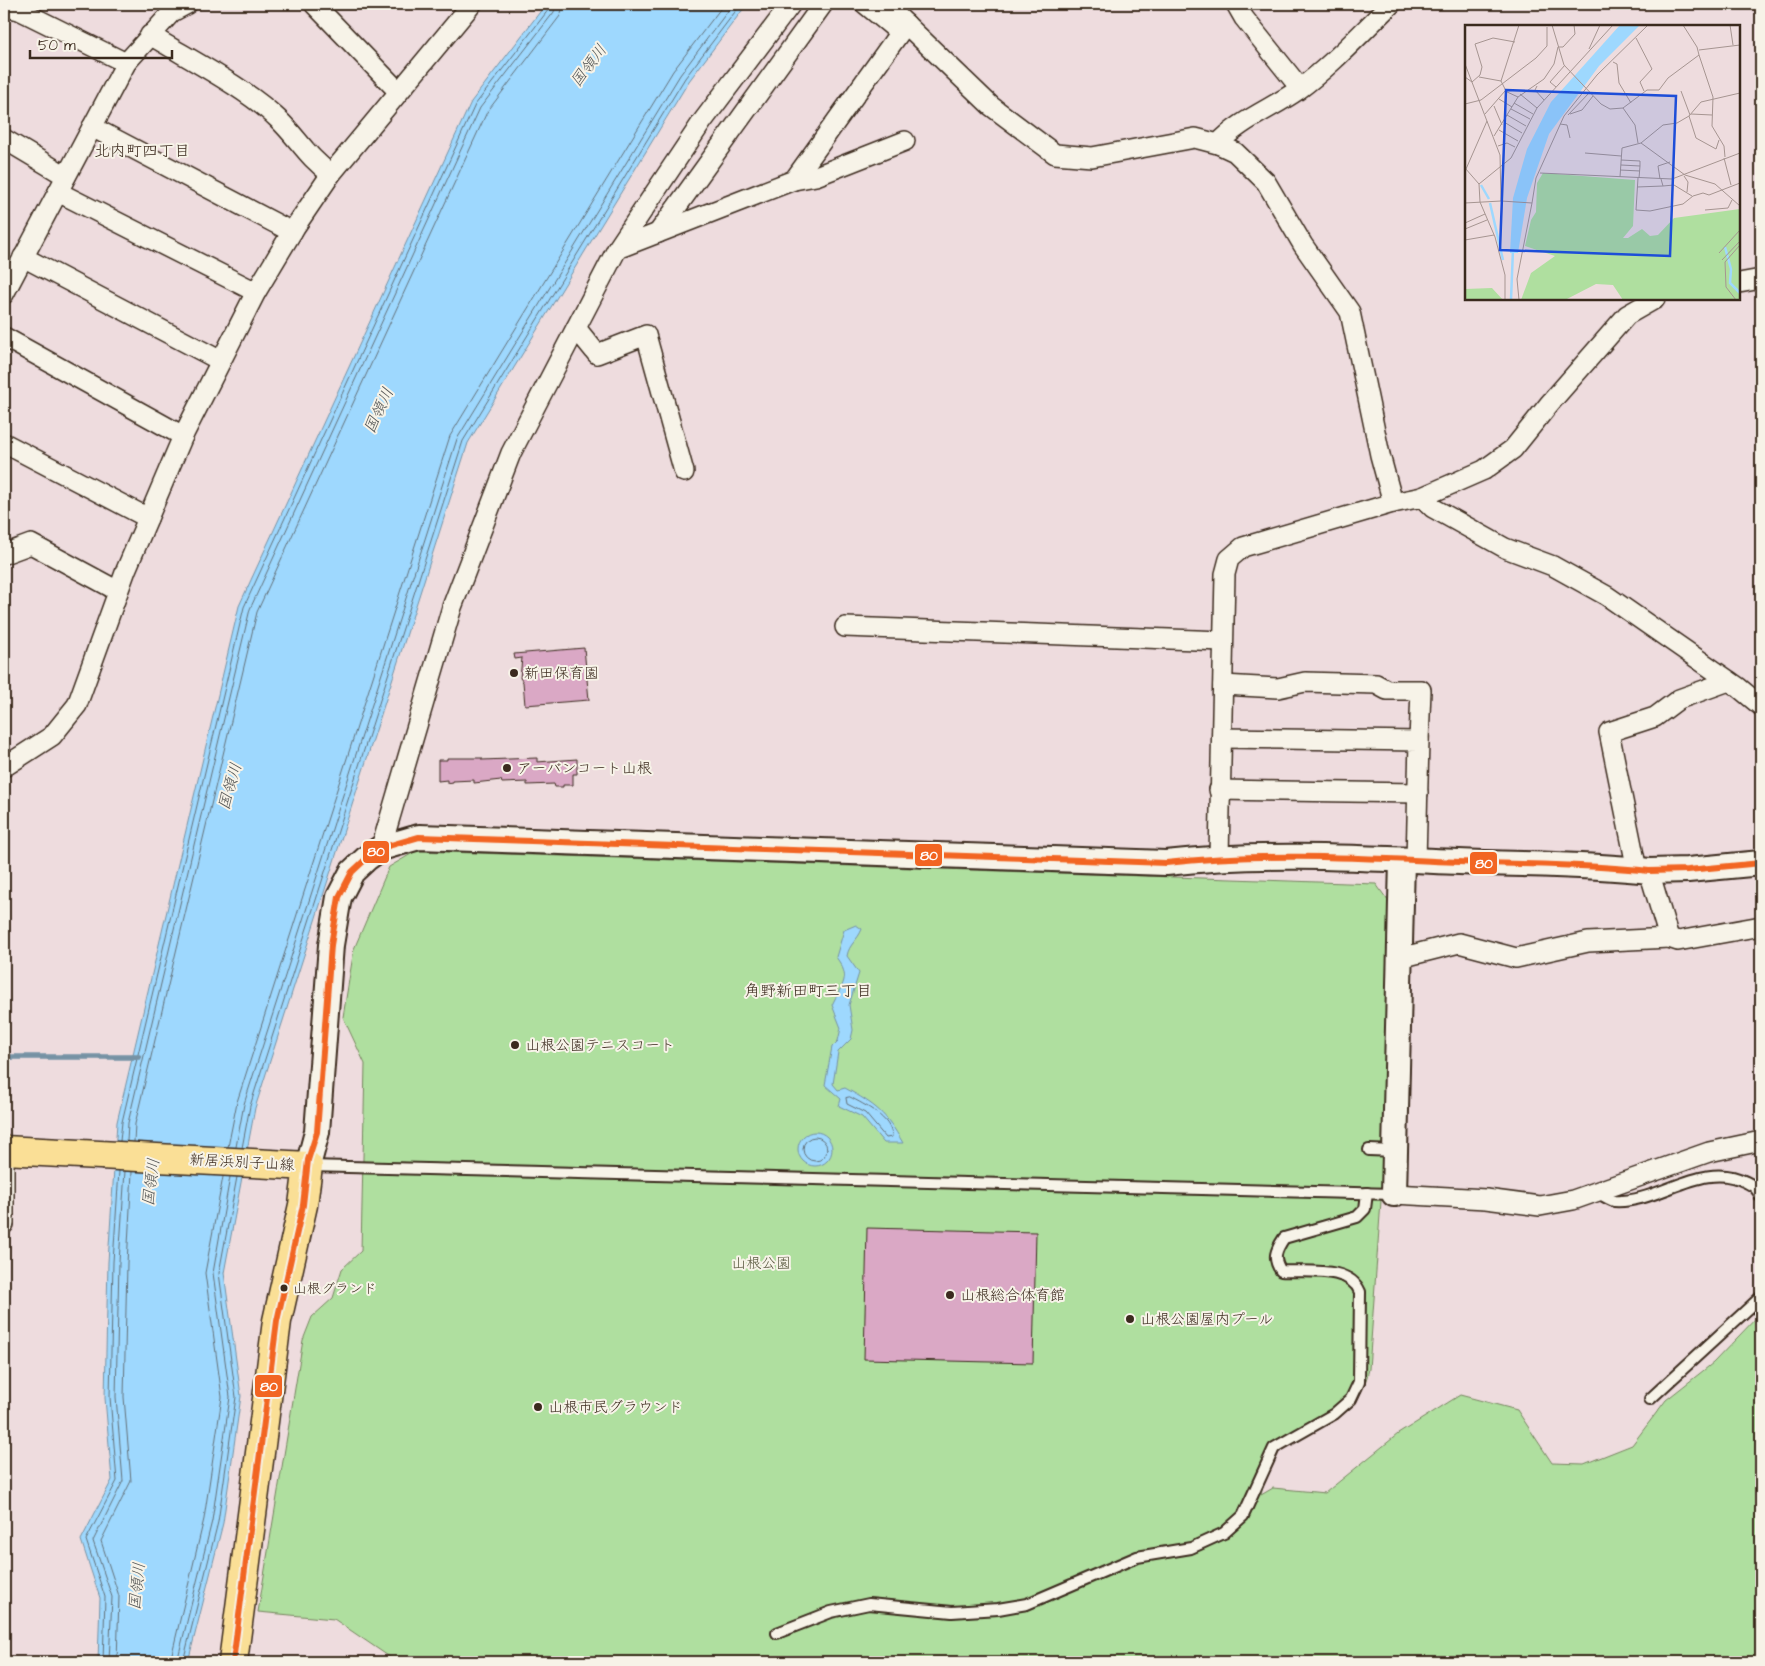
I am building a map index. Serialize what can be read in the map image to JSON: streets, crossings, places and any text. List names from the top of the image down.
{
  "streets": {
    "main road": ["新居浜別子山線"]
  },
  "districts": ["北内町四丁目", "角野新田町三丁目"],
  "water": ["国領川"],
  "parks": ["山根公園"],
  "places": [
    "新田保育園",
    "アーバンコート山根",
    "山根公園テニスコート",
    "山根グランド",
    "山根総合体育館",
    "山根公園屋内プール",
    "山根市民グラウンド"
  ],
  "lines": ["transit line 80"],
  "scale_bar": "50 m"
}
